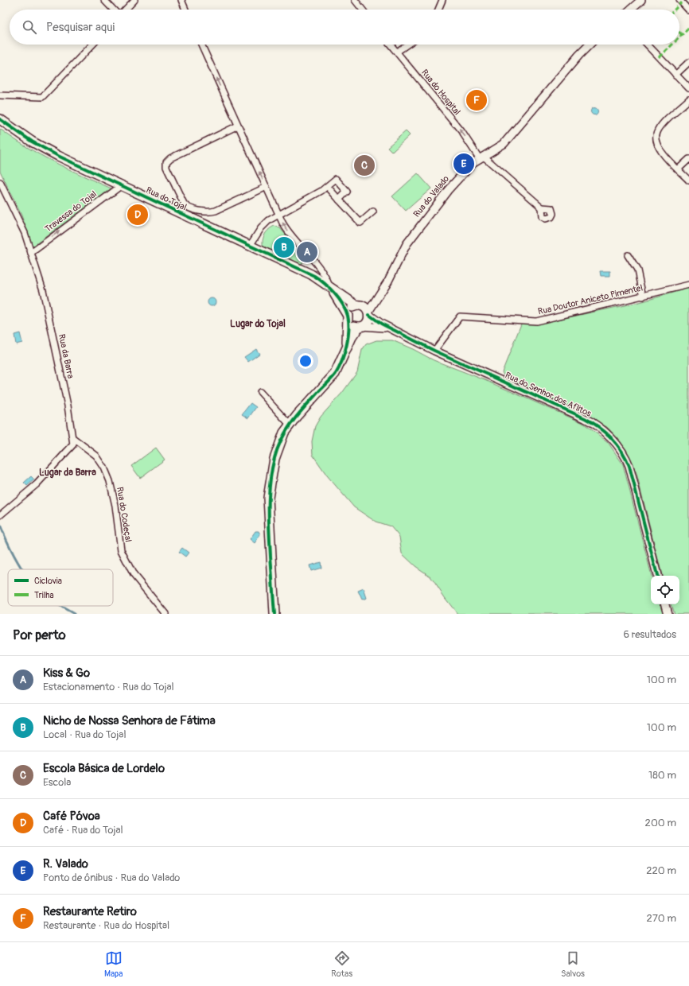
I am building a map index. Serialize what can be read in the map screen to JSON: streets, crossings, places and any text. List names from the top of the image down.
{
  "streets": {
    "main road": ["Rua do Tojal"],
    "street": [
      "Rua do Hospital",
      "Rua do Valado",
      "Travessa do Tojal",
      "Rua Doutor Aniceto Pimentel",
      "Rua da Barra",
      "Rua do Senhor dos Aflitos",
      "Rua do Codeçal"
    ]
  },
  "crossings": [
    ["Rua do Hospital", "Rua do Valado"],
    ["Rua do Valado", "Rua do Tojal"],
    ["Rua do Valado", "Rua do Senhor dos Aflitos"],
    ["Rua do Tojal", "Travessa do Tojal"],
    ["Rua do Tojal", "Rua do Senhor dos Aflitos"],
    ["Travessa do Tojal", "Rua da Barra"],
    ["Rua Doutor Aniceto Pimentel", "Rua do Senhor dos Aflitos"],
    ["Rua da Barra", "Rua do Codeçal"]
  ],
  "one_way": ["Rua do Hospital", "Travessa do Tojal"],
  "districts": ["Lugar do Tojal", "Lugar da Barra"],
  "legend": ["Ciclovia", "Trilha"],
  "page": {
    "search": "Pesquisar aqui",
    "pins": [
      "F",
      "E",
      "C",
      "D",
      "B",
      "A"
    ],
    "heading": ["Por perto", "6 resultados"],
    "list": [
      {
        "mark": "A",
        "name": "Kiss & Go",
        "note": "Estacionamento · Rua do Tojal",
        "value": "100 m"
      },
      {
        "mark": "B",
        "name": "Nicho de Nossa Senhora de Fátima",
        "note": "Local · Rua do Tojal",
        "value": "100 m"
      },
      {
        "mark": "C",
        "name": "Escola Básica de Lordelo",
        "note": "Escola",
        "value": "180 m"
      },
      {
        "mark": "D",
        "name": "Café Póvoa",
        "note": "Café · Rua do Tojal",
        "value": "200 m"
      },
      {
        "mark": "E",
        "name": "R. Valado",
        "note": "Ponto de ônibus · Rua do Valado",
        "value": "220 m"
      },
      {
        "mark": "F",
        "name": "Restaurante Retiro",
        "note": "Restaurante · Rua do Hospital",
        "value": "270 m"
      }
    ],
    "nav": ["Mapa", "Rotas", "Salvos"]
  }
}
